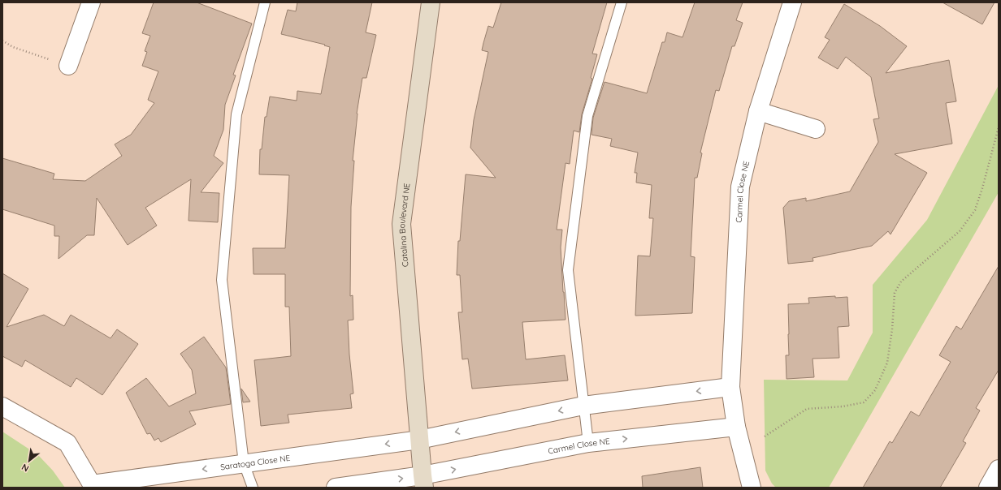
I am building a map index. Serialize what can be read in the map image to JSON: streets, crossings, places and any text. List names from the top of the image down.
{
  "streets": {
    "street": ["Carmel Close NE", "Catalina Boulevard NE", "Saratoga Close NE"]
  },
  "crossings": [
    ["Carmel Close NE", "Catalina Boulevard NE"],
    ["Catalina Boulevard NE", "Saratoga Close NE"]
  ],
  "one_way": ["Saratoga Close NE"],
  "north": "bottom left"
}
